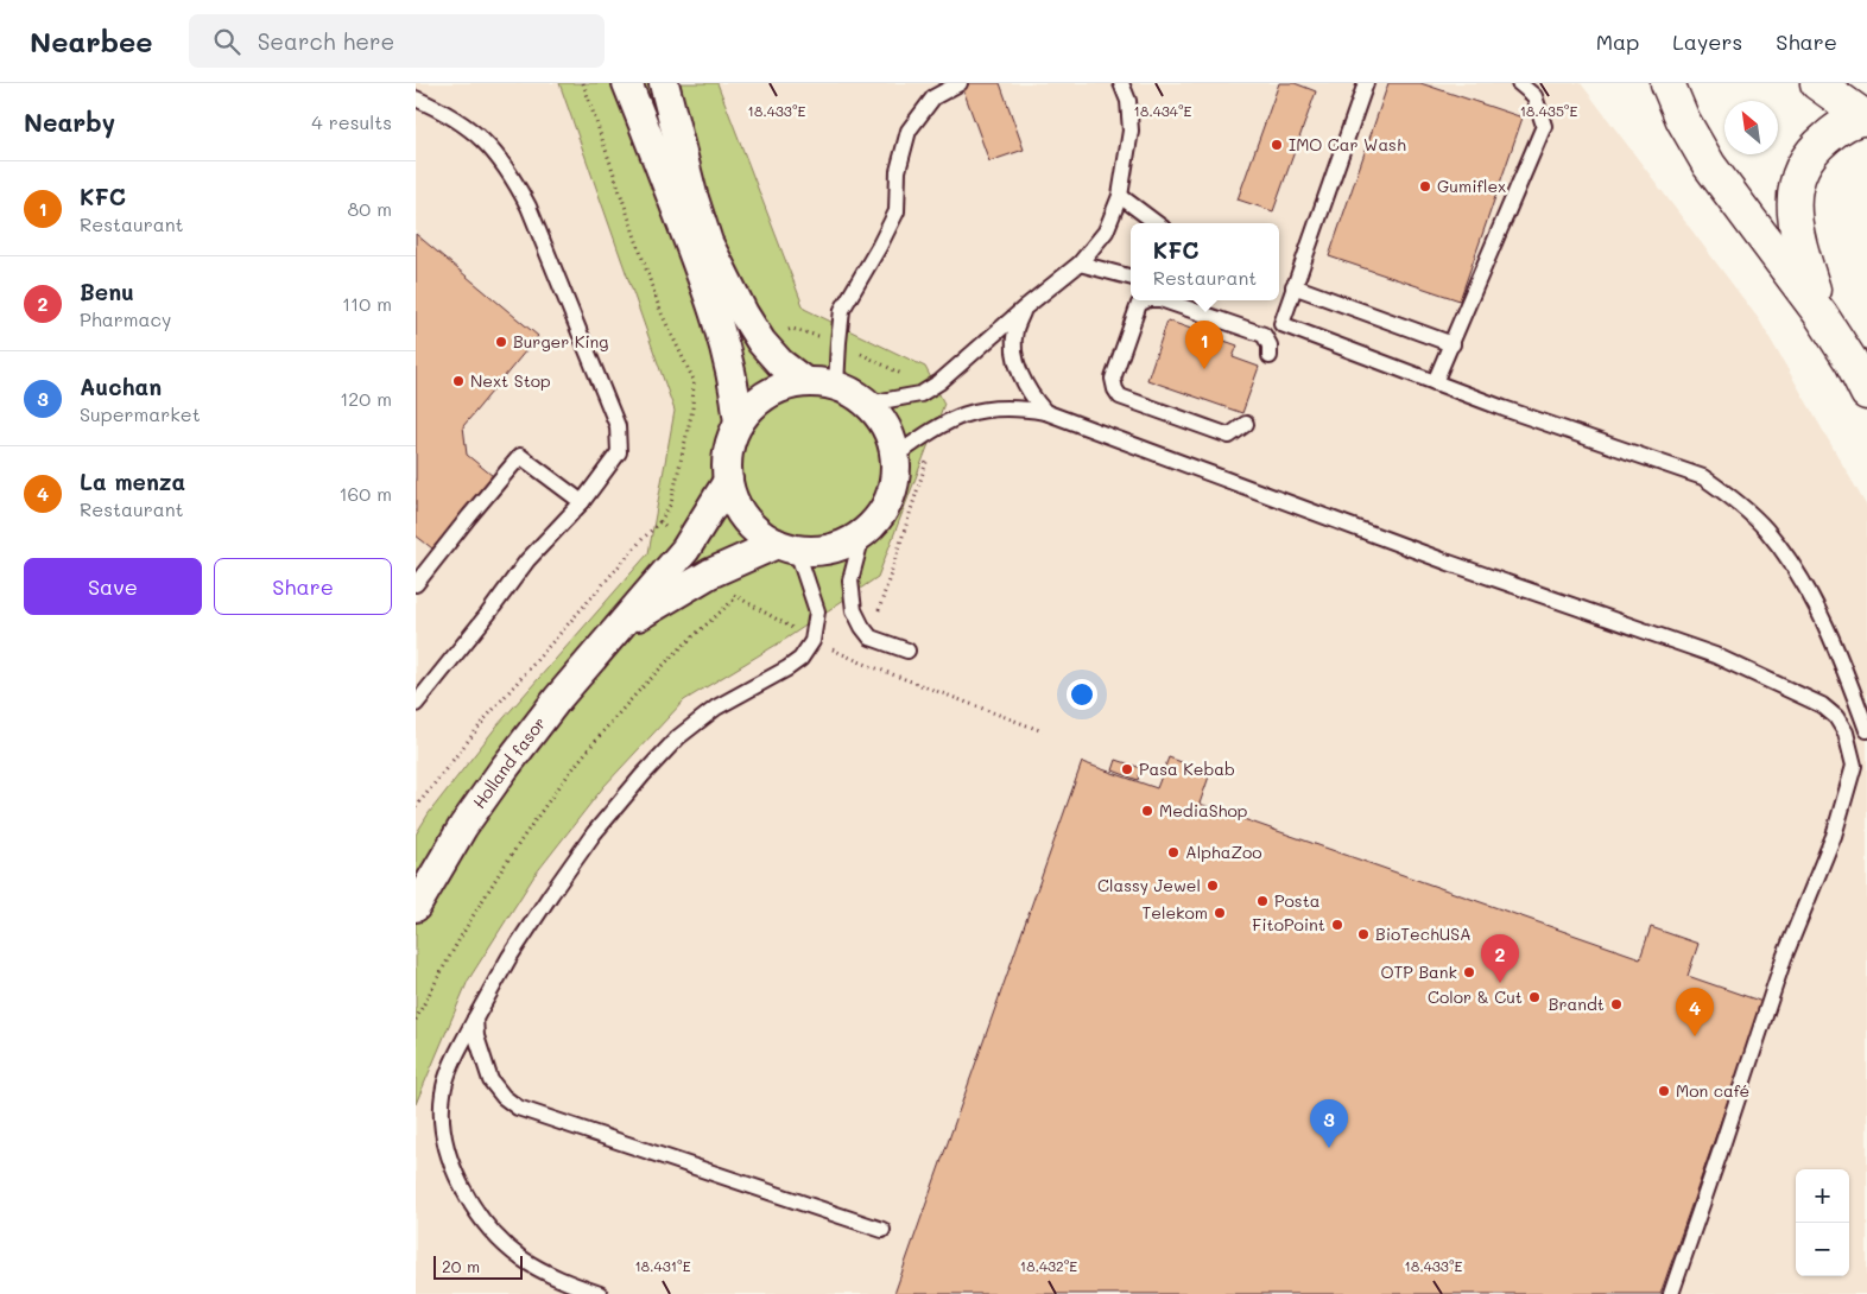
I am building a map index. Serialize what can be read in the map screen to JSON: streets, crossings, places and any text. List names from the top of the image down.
{
  "streets": {
    "street": ["Holland fasor"]
  },
  "places": [
    "IMO Car Wash",
    "Gumiflex",
    "Burger King",
    "Next Stop",
    "Pasa Kebab",
    "MediaShop",
    "AlphaZoo",
    "Classy Jewel",
    "Posta",
    "Telekom",
    "FitoPoint",
    "BioTechUSA",
    "OTP Bank",
    "Color & Cut",
    "Brandt",
    "Mon café"
  ],
  "scale_bar": "20 m",
  "north": "top left",
  "page": {
    "header": "Nearbee",
    "search": "Search here",
    "nav": ["Map", "Layers", "Share"],
    "heading": ["Nearby", "4 results"],
    "list": [
      {
        "mark": "1",
        "name": "KFC",
        "note": "Restaurant",
        "value": "80 m"
      },
      {
        "mark": "2",
        "name": "Benu",
        "note": "Pharmacy",
        "value": "110 m"
      },
      {
        "mark": "3",
        "name": "Auchan",
        "note": "Supermarket",
        "value": "120 m"
      },
      {
        "mark": "4",
        "name": "La menza",
        "note": "Restaurant",
        "value": "160 m"
      }
    ],
    "popup": ["KFC", "Restaurant"],
    "pins": [
      "1",
      "2",
      "4",
      "3"
    ],
    "buttons": ["Save", "Share"],
    "map_buttons": ["+", "−"],
    "scale": "20 m"
  },
  "coordinates": [
    "18.433°E",
    "18.434°E",
    "18.435°E",
    "18.431°E",
    "18.432°E"
  ]
}
